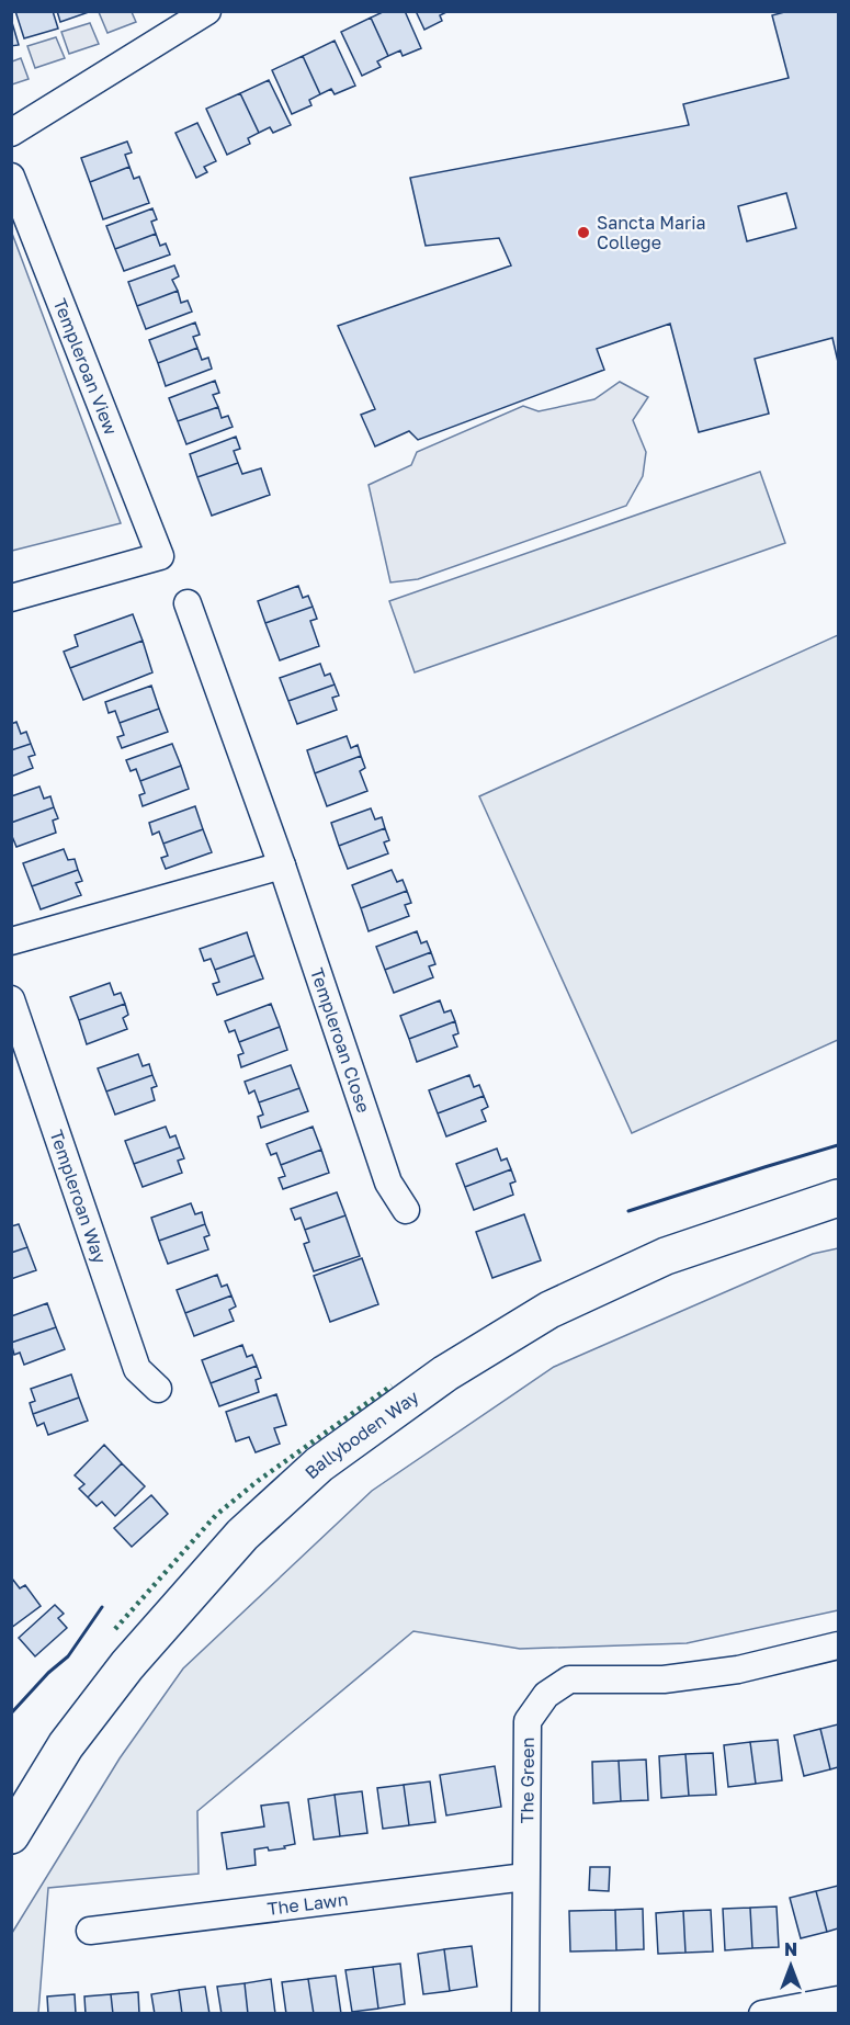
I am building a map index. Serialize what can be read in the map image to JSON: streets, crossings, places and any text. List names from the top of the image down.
{
  "streets": {
    "main road": ["Ballyboden Way"],
    "street": [
      "Templeroan View",
      "Templeroan Close",
      "Templeroan Way",
      "The Green",
      "The Lawn"
    ]
  },
  "crossings": [
    ["The Green", "The Lawn"]
  ],
  "places": ["Sancta Maria College"],
  "north": "top"
}
